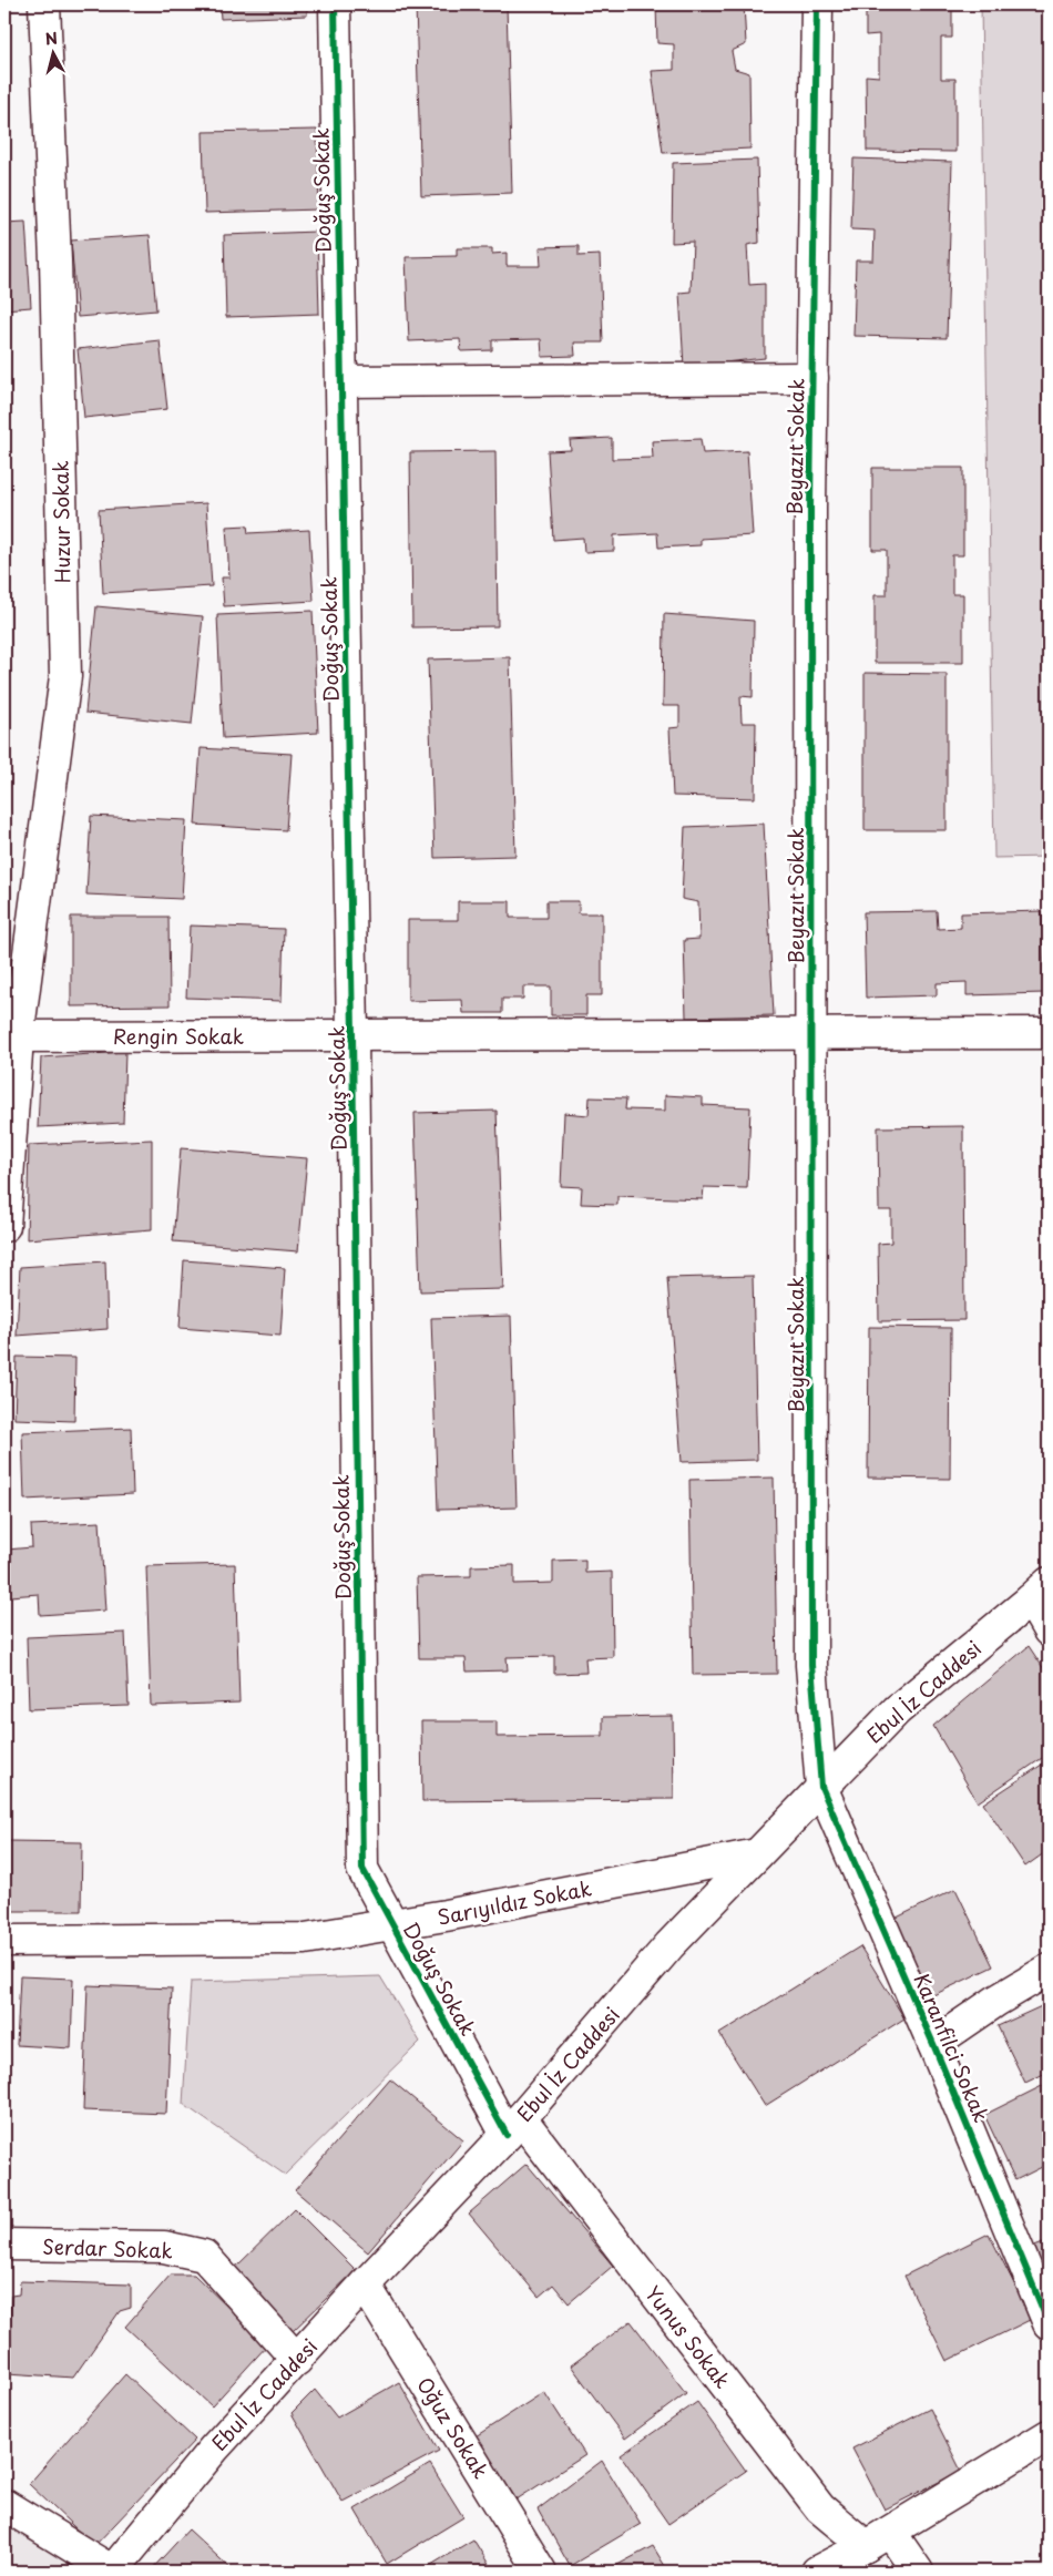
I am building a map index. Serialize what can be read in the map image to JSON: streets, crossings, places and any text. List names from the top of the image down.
{
  "streets": {
    "street": [
      "Doğuş Sokak",
      "Beyazıt Sokak",
      "Huzur Sokak",
      "Rengin Sokak",
      "Ebul İz Caddesi",
      "Sarıyıldız Sokak",
      "Karanfilci Sokak",
      "Serdar Sokak",
      "Yunus Sokak",
      "Oğuz Sokak"
    ]
  },
  "crossings": [
    ["Doğuş Sokak", "Rengin Sokak"],
    ["Doğuş Sokak", "Ebul İz Caddesi"],
    ["Doğuş Sokak", "Sarıyıldız Sokak"],
    ["Doğuş Sokak", "Yunus Sokak"],
    ["Beyazıt Sokak", "Rengin Sokak"],
    ["Beyazıt Sokak", "Ebul İz Caddesi"],
    ["Beyazıt Sokak", "Karanfilci Sokak"],
    ["Huzur Sokak", "Rengin Sokak"],
    ["Ebul İz Caddesi", "Sarıyıldız Sokak"],
    ["Ebul İz Caddesi", "Karanfilci Sokak"],
    ["Ebul İz Caddesi", "Serdar Sokak"],
    ["Ebul İz Caddesi", "Yunus Sokak"],
    ["Ebul İz Caddesi", "Oğuz Sokak"]
  ],
  "north": "top"
}
